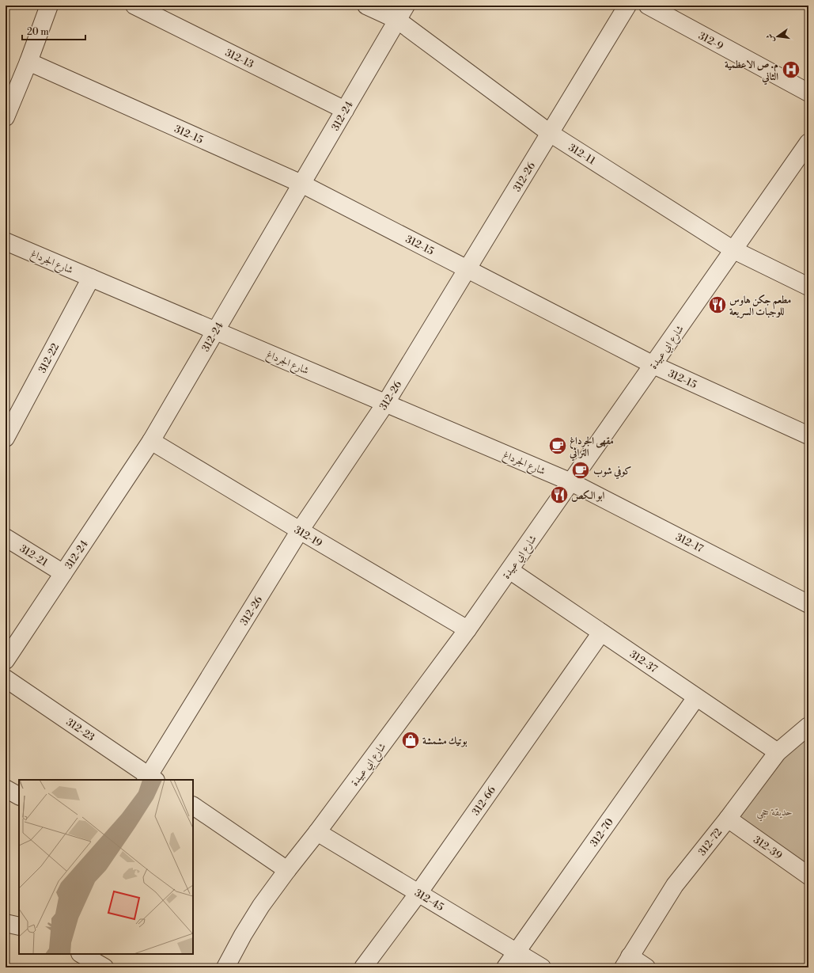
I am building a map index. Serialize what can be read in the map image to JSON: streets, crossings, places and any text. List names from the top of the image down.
{
  "streets": {
    "street": [
      "312-9",
      "312-13",
      "312-24",
      "312-15",
      "312-11",
      "312-26",
      "شارع الجرداغ",
      "شارع ابي عبيدة",
      "312-22",
      "312-19",
      "312-17",
      "312-21",
      "312-37",
      "312-23",
      "312-66",
      "312-70",
      "312-72",
      "312-39",
      "312-45"
    ]
  },
  "crossings": [
    ["312-13", "312-24"],
    ["312-24", "312-15"],
    ["312-24", "312-11"],
    ["312-24", "شارع الجرداغ"],
    ["312-24", "312-19"],
    ["312-24", "312-21"],
    ["312-15", "312-26"],
    ["312-15", "شارع ابي عبيدة"],
    ["312-11", "312-26"],
    ["312-11", "شارع ابي عبيدة"],
    ["312-26", "شارع الجرداغ"],
    ["312-26", "312-19"],
    ["312-26", "312-23"],
    ["شارع الجرداغ", "شارع ابي عبيدة"],
    ["شارع الجرداغ", "312-22"],
    ["شارع الجرداغ", "312-17"],
    ["شارع ابي عبيدة", "312-19"],
    ["شارع ابي عبيدة", "312-17"],
    ["شارع ابي عبيدة", "312-37"],
    ["شارع ابي عبيدة", "312-45"],
    ["312-37", "312-66"],
    ["312-37", "312-70"],
    ["312-37", "312-72"],
    ["312-66", "312-45"],
    ["312-70", "312-45"],
    ["312-72", "312-39"]
  ],
  "parks": ["حديقة حجي"],
  "places": {
    "hospital": ["م. ص الاعظمية الثاني"],
    "restaurant": ["مطعم جكن هاوس للوجبات السريعة", "ابو الكص"],
    "cafe": ["مقهى الجرداغ التراثي", "كوفي شوب"],
    "shop": ["بوتيك مشمشة"]
  },
  "scale_bar": "20 m",
  "north": "left"
}
